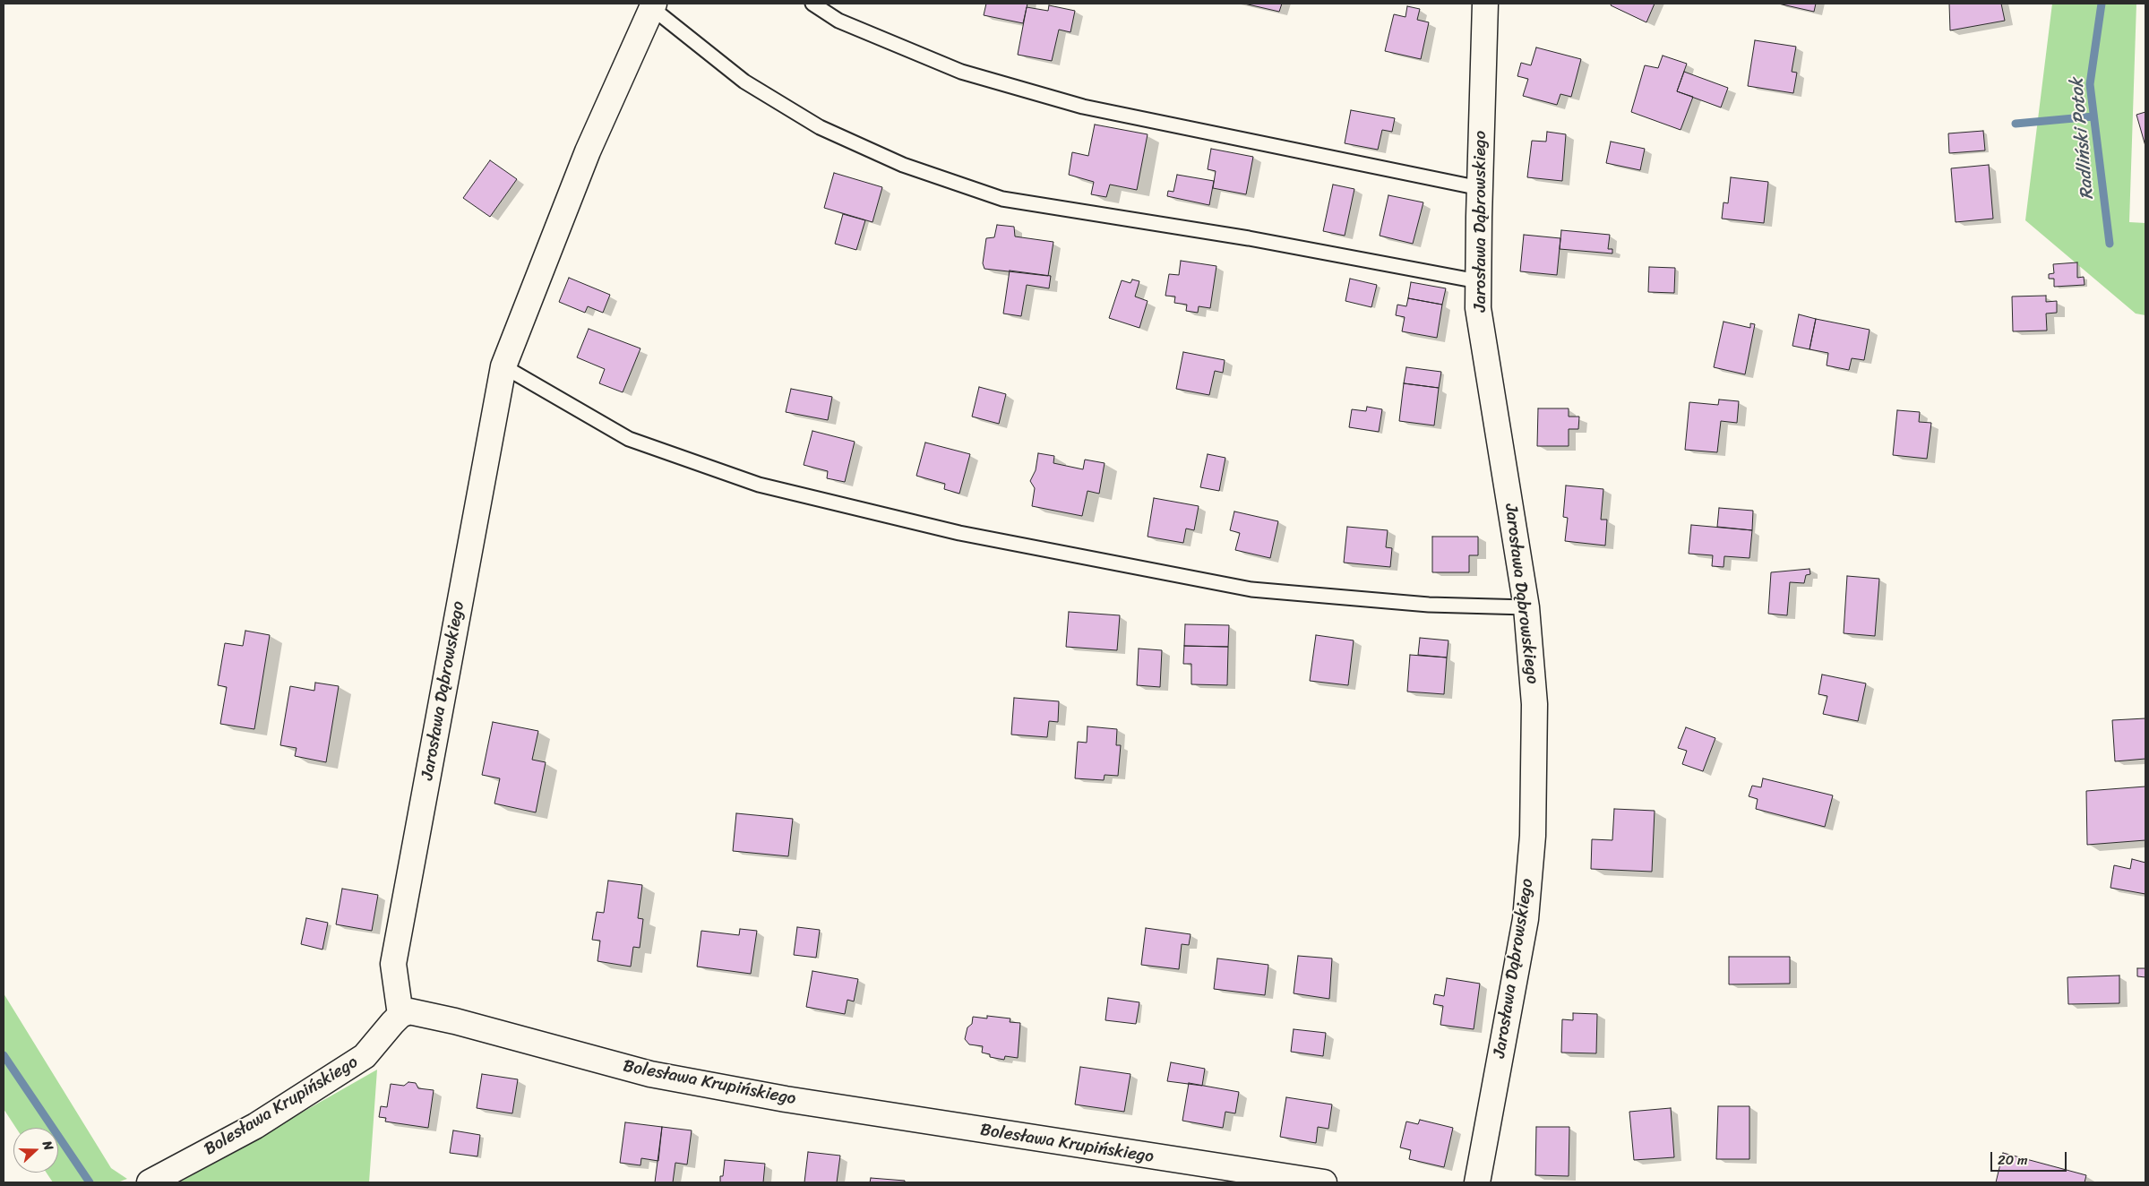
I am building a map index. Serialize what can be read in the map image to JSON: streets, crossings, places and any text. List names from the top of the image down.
{
  "streets": {
    "street": ["Jarosława Dąbrowskiego", "Bolesława Krupińskiego"]
  },
  "crossings": [
    ["Jarosława Dąbrowskiego", "Bolesława Krupińskiego"]
  ],
  "water": ["Radliński Potok"],
  "scale_bar": "20 m",
  "north": "right"
}
